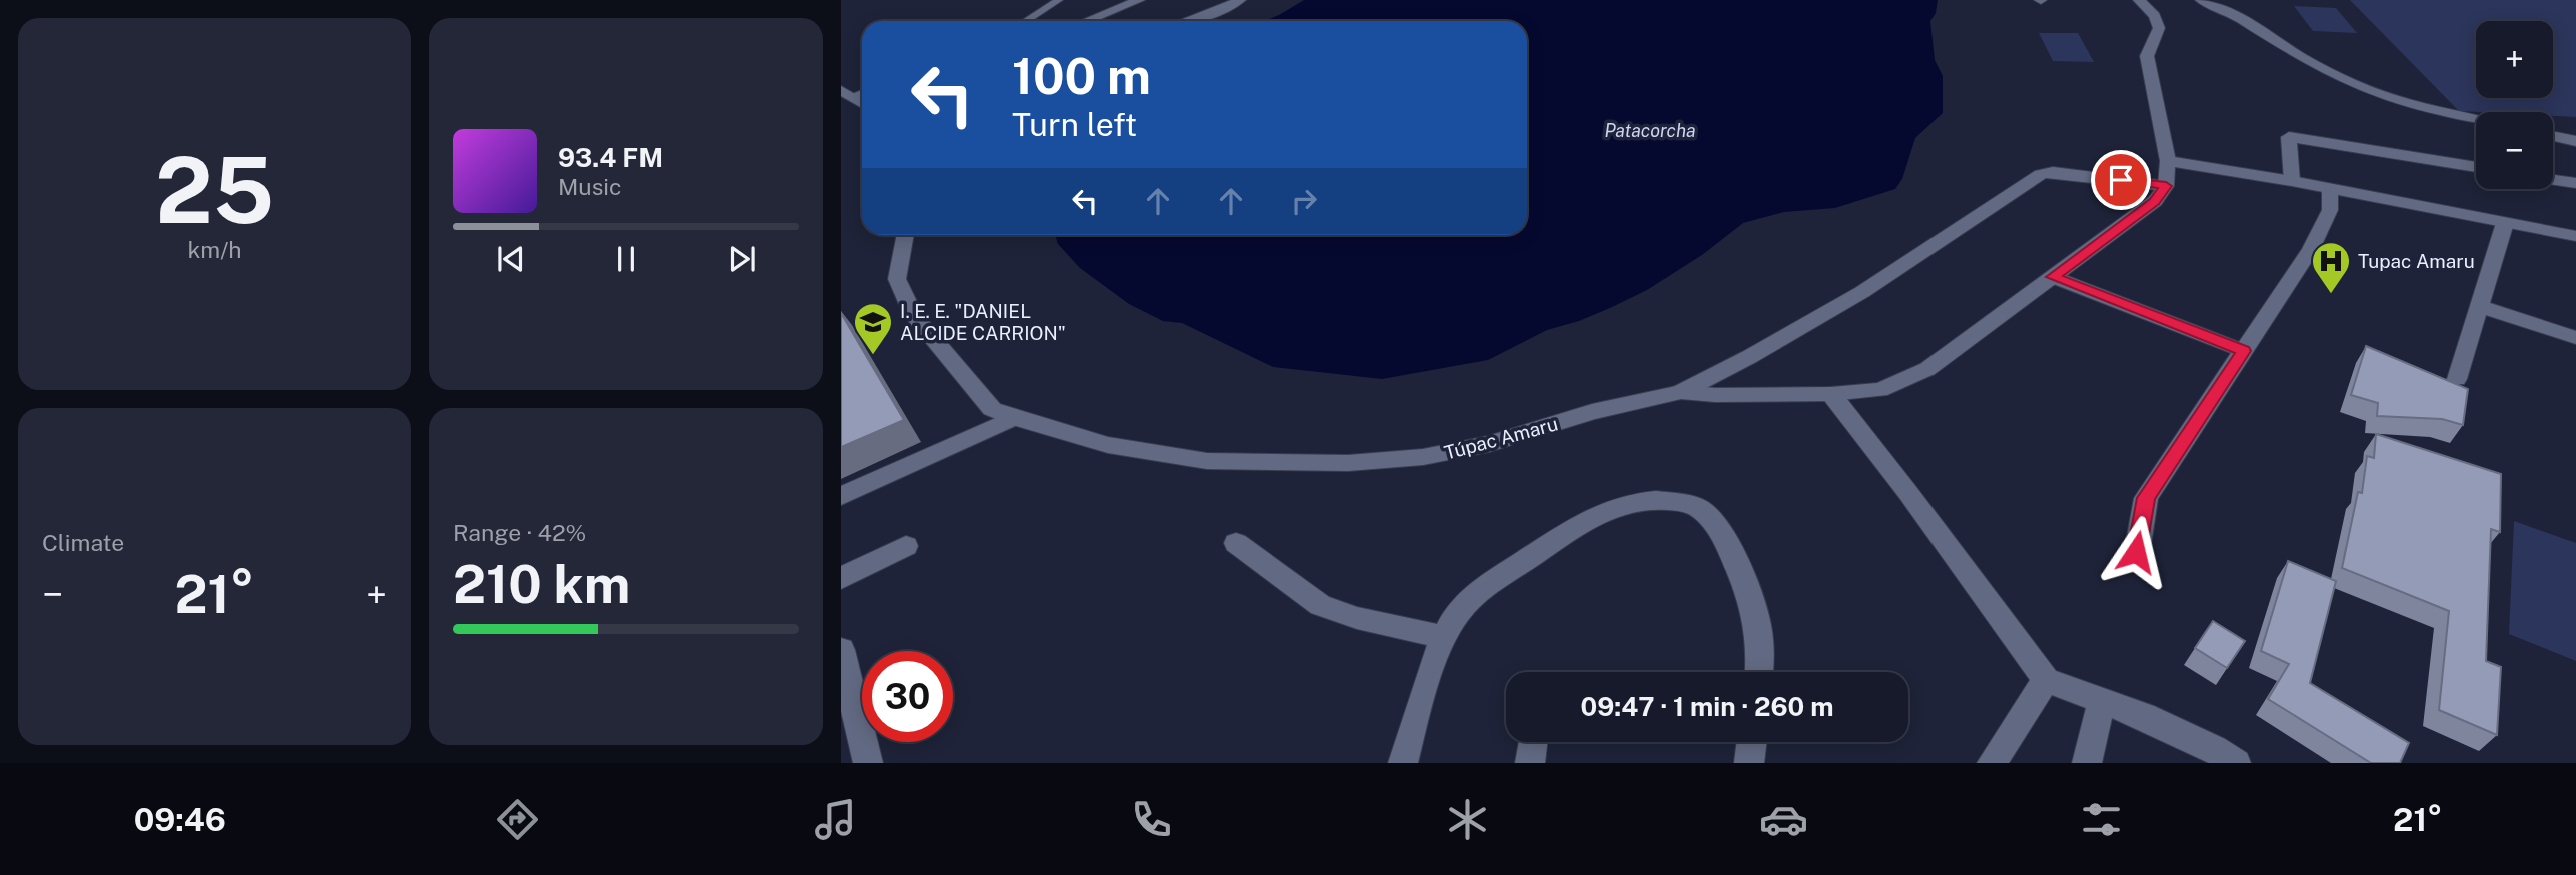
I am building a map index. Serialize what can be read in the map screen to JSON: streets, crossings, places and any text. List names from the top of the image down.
{
  "streets": {
    "street": ["Túpac Amaru"]
  },
  "water": ["Patacorcha"],
  "places": {
    "hospital": ["Tupac Amaru"],
    "school or university": ["I. E. E. \"DANIEL ALCIDE CARRION\""]
  },
  "page": {
    "tile": [
      ["25", "km/h"],
      "Climate",
      ["Range · 42%", "210 km"]
    ],
    "map_buttons": ["+", "−"],
    "turn": ["100 m", "Turn left"],
    "song": ["93.4 FM", "Music"],
    "heat": ["−", "21°", "+"],
    "limit": "30",
    "trip": "09:47 · 1 min · 260 m",
    "tabs": ["09:46", "21°"]
  }
}
